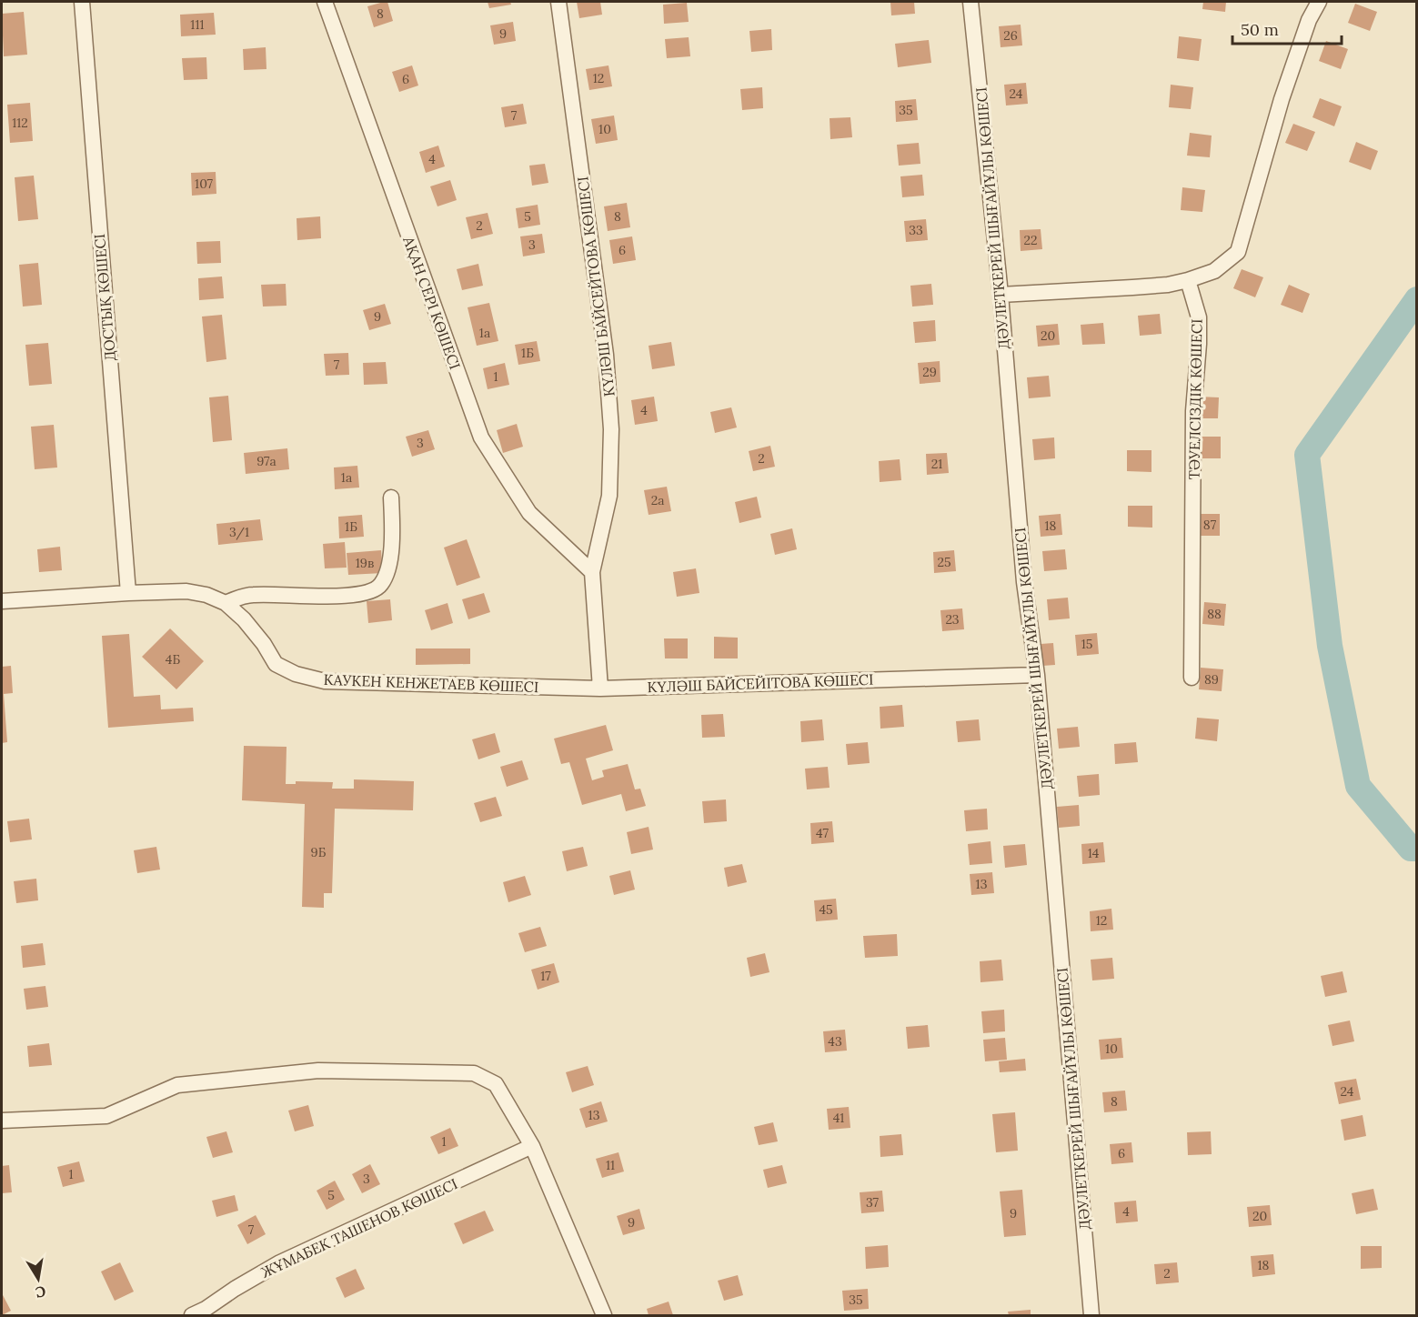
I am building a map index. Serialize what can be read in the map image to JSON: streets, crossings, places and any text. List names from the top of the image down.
{
  "streets": {
    "street": [
      "ДӘУЛЕТКЕРЕЙ ШЫҒАЙҰЛЫ КӨШЕСІ",
      "КҮЛӘШ БАЙСЕЙТОВА КӨШЕСІ",
      "ДОСТЫҚ КӨШЕСІ",
      "АҚАН СЕРІ КӨШЕСІ",
      "ТӘУЕЛСІЗДІК КӨШЕСІ",
      "КАУКЕН КЕНЖЕТАЕВ КӨШЕСІ",
      "КҮЛӘШ БАЙСЕЙІТОВА КӨШЕСІ",
      "ЖҰМАБЕК ТАШЕНОВ КӨШЕСІ"
    ]
  },
  "crossings": [
    ["ДӘУЛЕТКЕРЕЙ ШЫҒАЙҰЛЫ КӨШЕСІ", "КҮЛӘШ БАЙСЕЙІТОВА КӨШЕСІ"],
    ["КҮЛӘШ БАЙСЕЙТОВА КӨШЕСІ", "АҚАН СЕРІ КӨШЕСІ"],
    ["ДОСТЫҚ КӨШЕСІ", "КАУКЕН КЕНЖЕТАЕВ КӨШЕСІ"],
    ["КАУКЕН КЕНЖЕТАЕВ КӨШЕСІ", "КҮЛӘШ БАЙСЕЙІТОВА КӨШЕСІ"]
  ],
  "house_numbers": [
    "8",
    "111",
    "9",
    "26",
    "12",
    "6",
    "24",
    "35",
    "7",
    "112",
    "10",
    "4",
    "107",
    "5",
    "8",
    "2",
    "33",
    "22",
    "3",
    "6",
    "9",
    "1а",
    "20",
    "1Б",
    "7",
    "29",
    "1",
    "4",
    "3",
    "2",
    "97а",
    "21",
    "1а",
    "2а",
    "87",
    "18",
    "1Б",
    "3/1",
    "25",
    "19в",
    "88",
    "23",
    "15",
    "4Б",
    "89",
    "47",
    "9Б",
    "14",
    "13",
    "45",
    "12",
    "17",
    "43",
    "10",
    "24",
    "8",
    "13",
    "41",
    "1",
    "6",
    "11",
    "1",
    "3",
    "5",
    "37",
    "4",
    "9",
    "20",
    "9",
    "7",
    "18",
    "2",
    "35"
  ],
  "scale_bar": "50 m",
  "north": "bottom"
}
